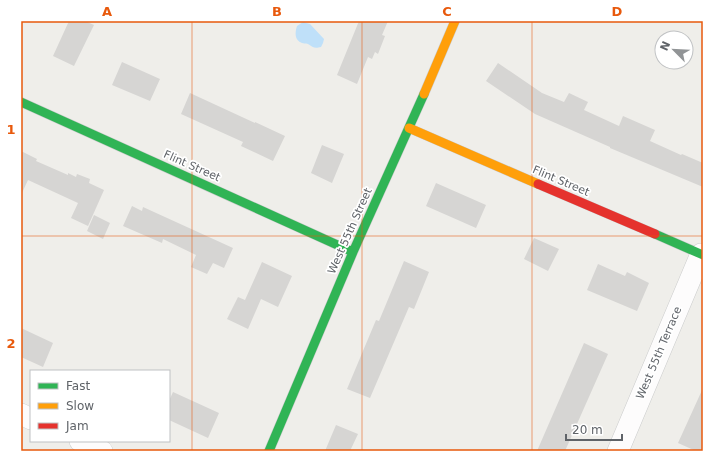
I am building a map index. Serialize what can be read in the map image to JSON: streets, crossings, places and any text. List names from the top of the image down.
{
  "streets": {
    "street": ["Flint Street", "West 55th Street", "West 55th Terrace"]
  },
  "crossings": [
    ["Flint Street", "West 55th Street"],
    ["Flint Street", "West 55th Terrace"]
  ],
  "legend": ["Fast", "Slow", "Jam"],
  "scale_bar": "20 m",
  "north": "top left",
  "grid": {
    "columns": [
      "A",
      "B",
      "C",
      "D"
    ],
    "rows": ["1", "2"]
  }
}
